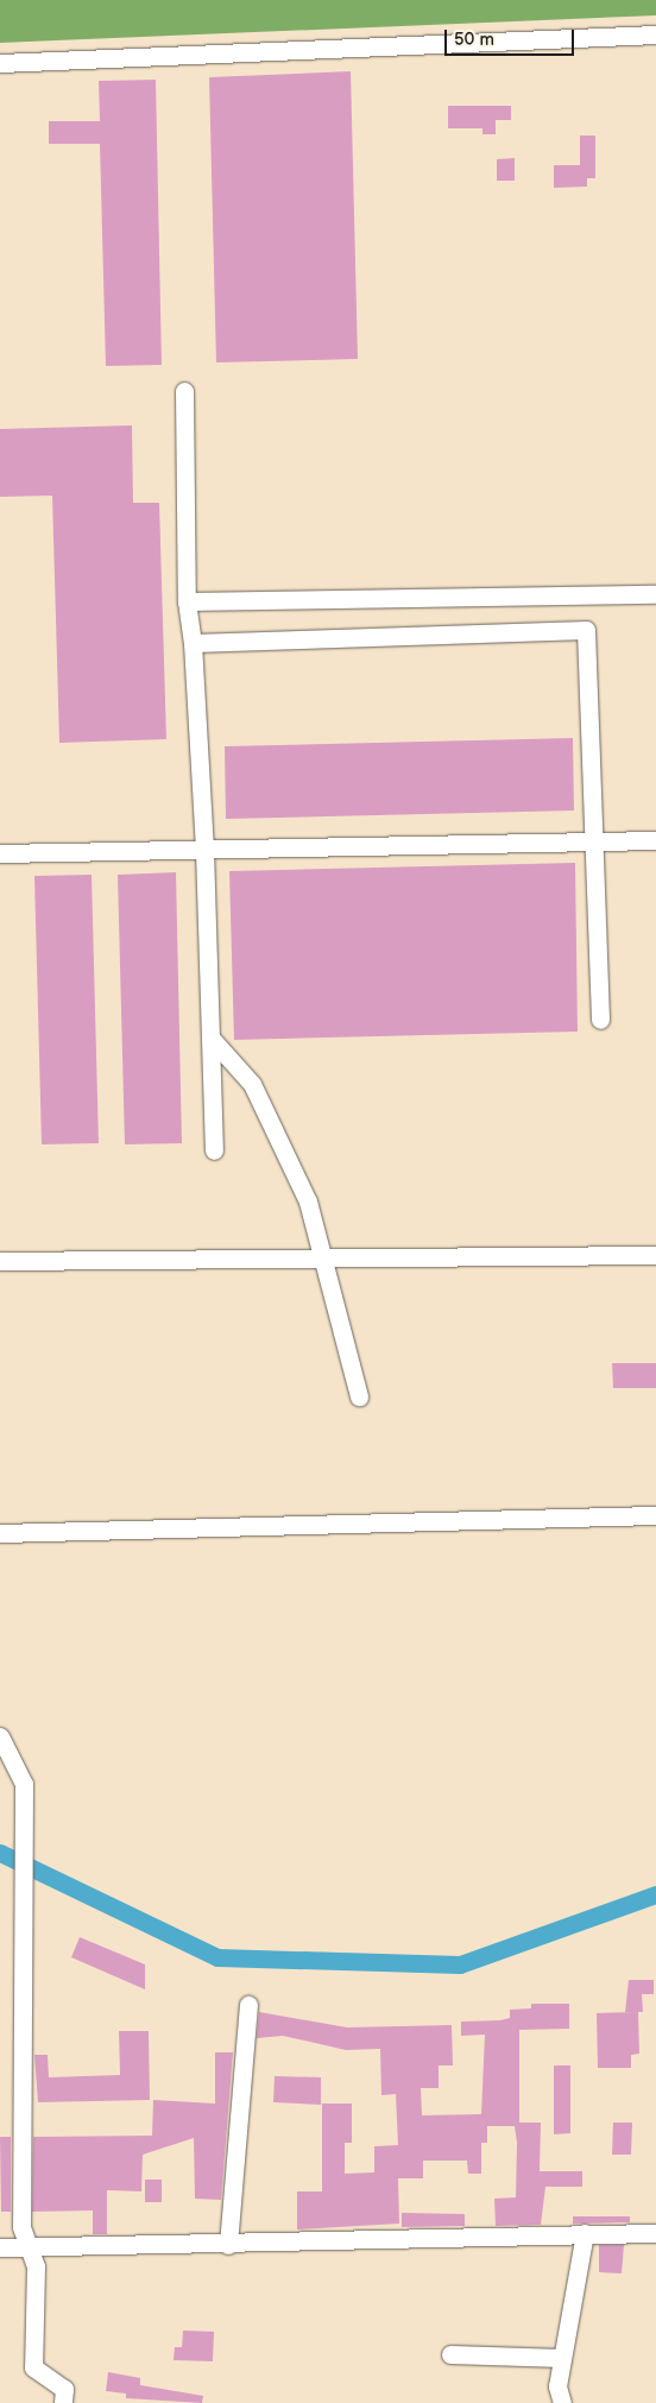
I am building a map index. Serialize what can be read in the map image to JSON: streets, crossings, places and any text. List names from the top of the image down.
{
  "scale_bar": "50 m"
}
